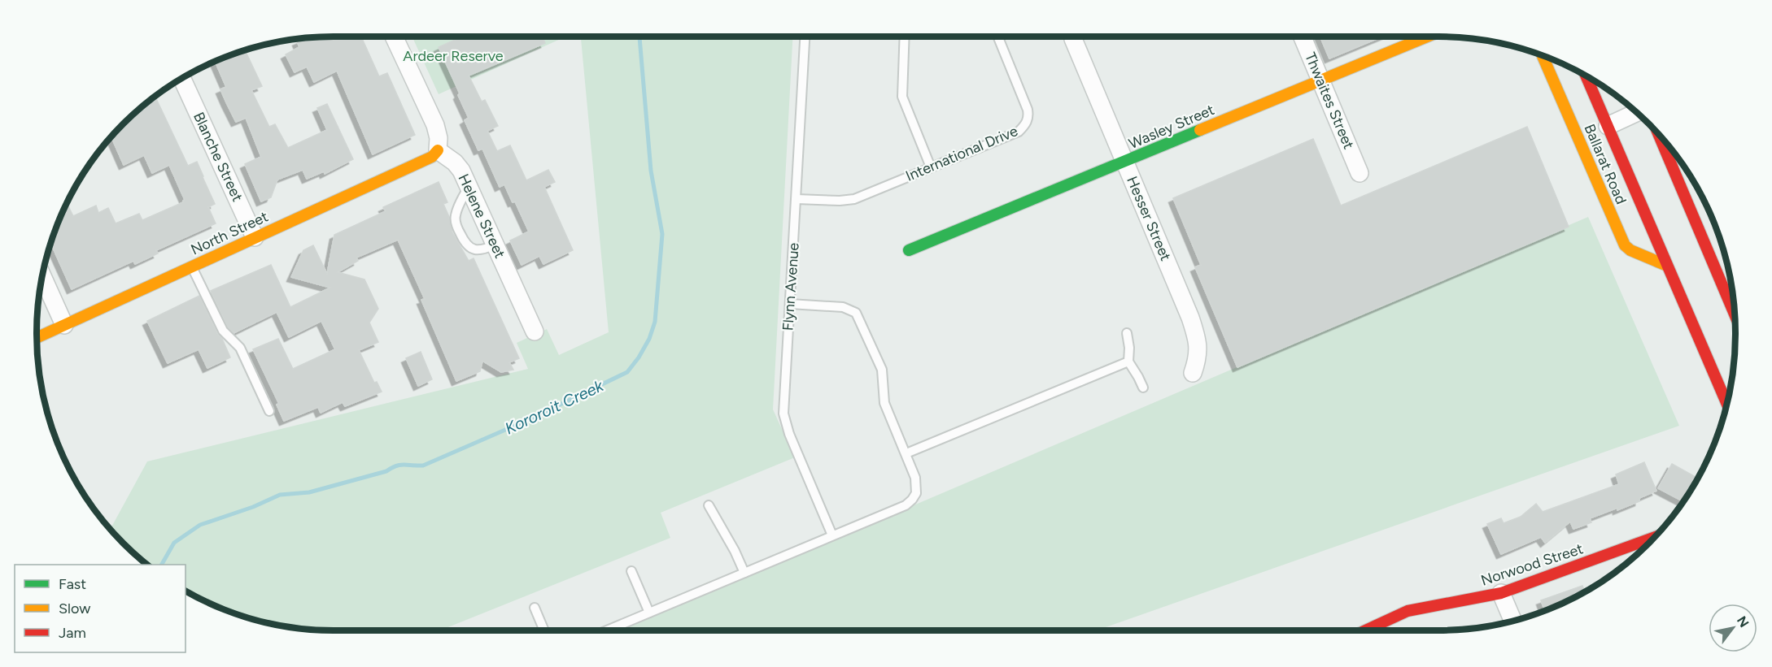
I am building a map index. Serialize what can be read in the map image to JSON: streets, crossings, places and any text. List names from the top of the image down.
{
  "streets": {
    "main road": [
      "Wasley Street",
      "Ballarat Road",
      "North Street",
      "Norwood Street"
    ],
    "street": [
      "Thwaites Street",
      "Blanche Street",
      "Helene Street",
      "Hesser Street"
    ],
    "lane": ["International Drive", "Flynn Avenue"]
  },
  "crossings": [
    ["Thwaites Street", "Wasley Street"],
    ["Wasley Street", "Hesser Street"],
    ["International Drive", "Flynn Avenue"],
    ["Blanche Street", "North Street"],
    ["Helene Street", "North Street"]
  ],
  "water": ["Kororoit Creek"],
  "parks": ["Ardeer Reserve"],
  "legend": ["Fast", "Slow", "Jam"],
  "north": "top right"
}
